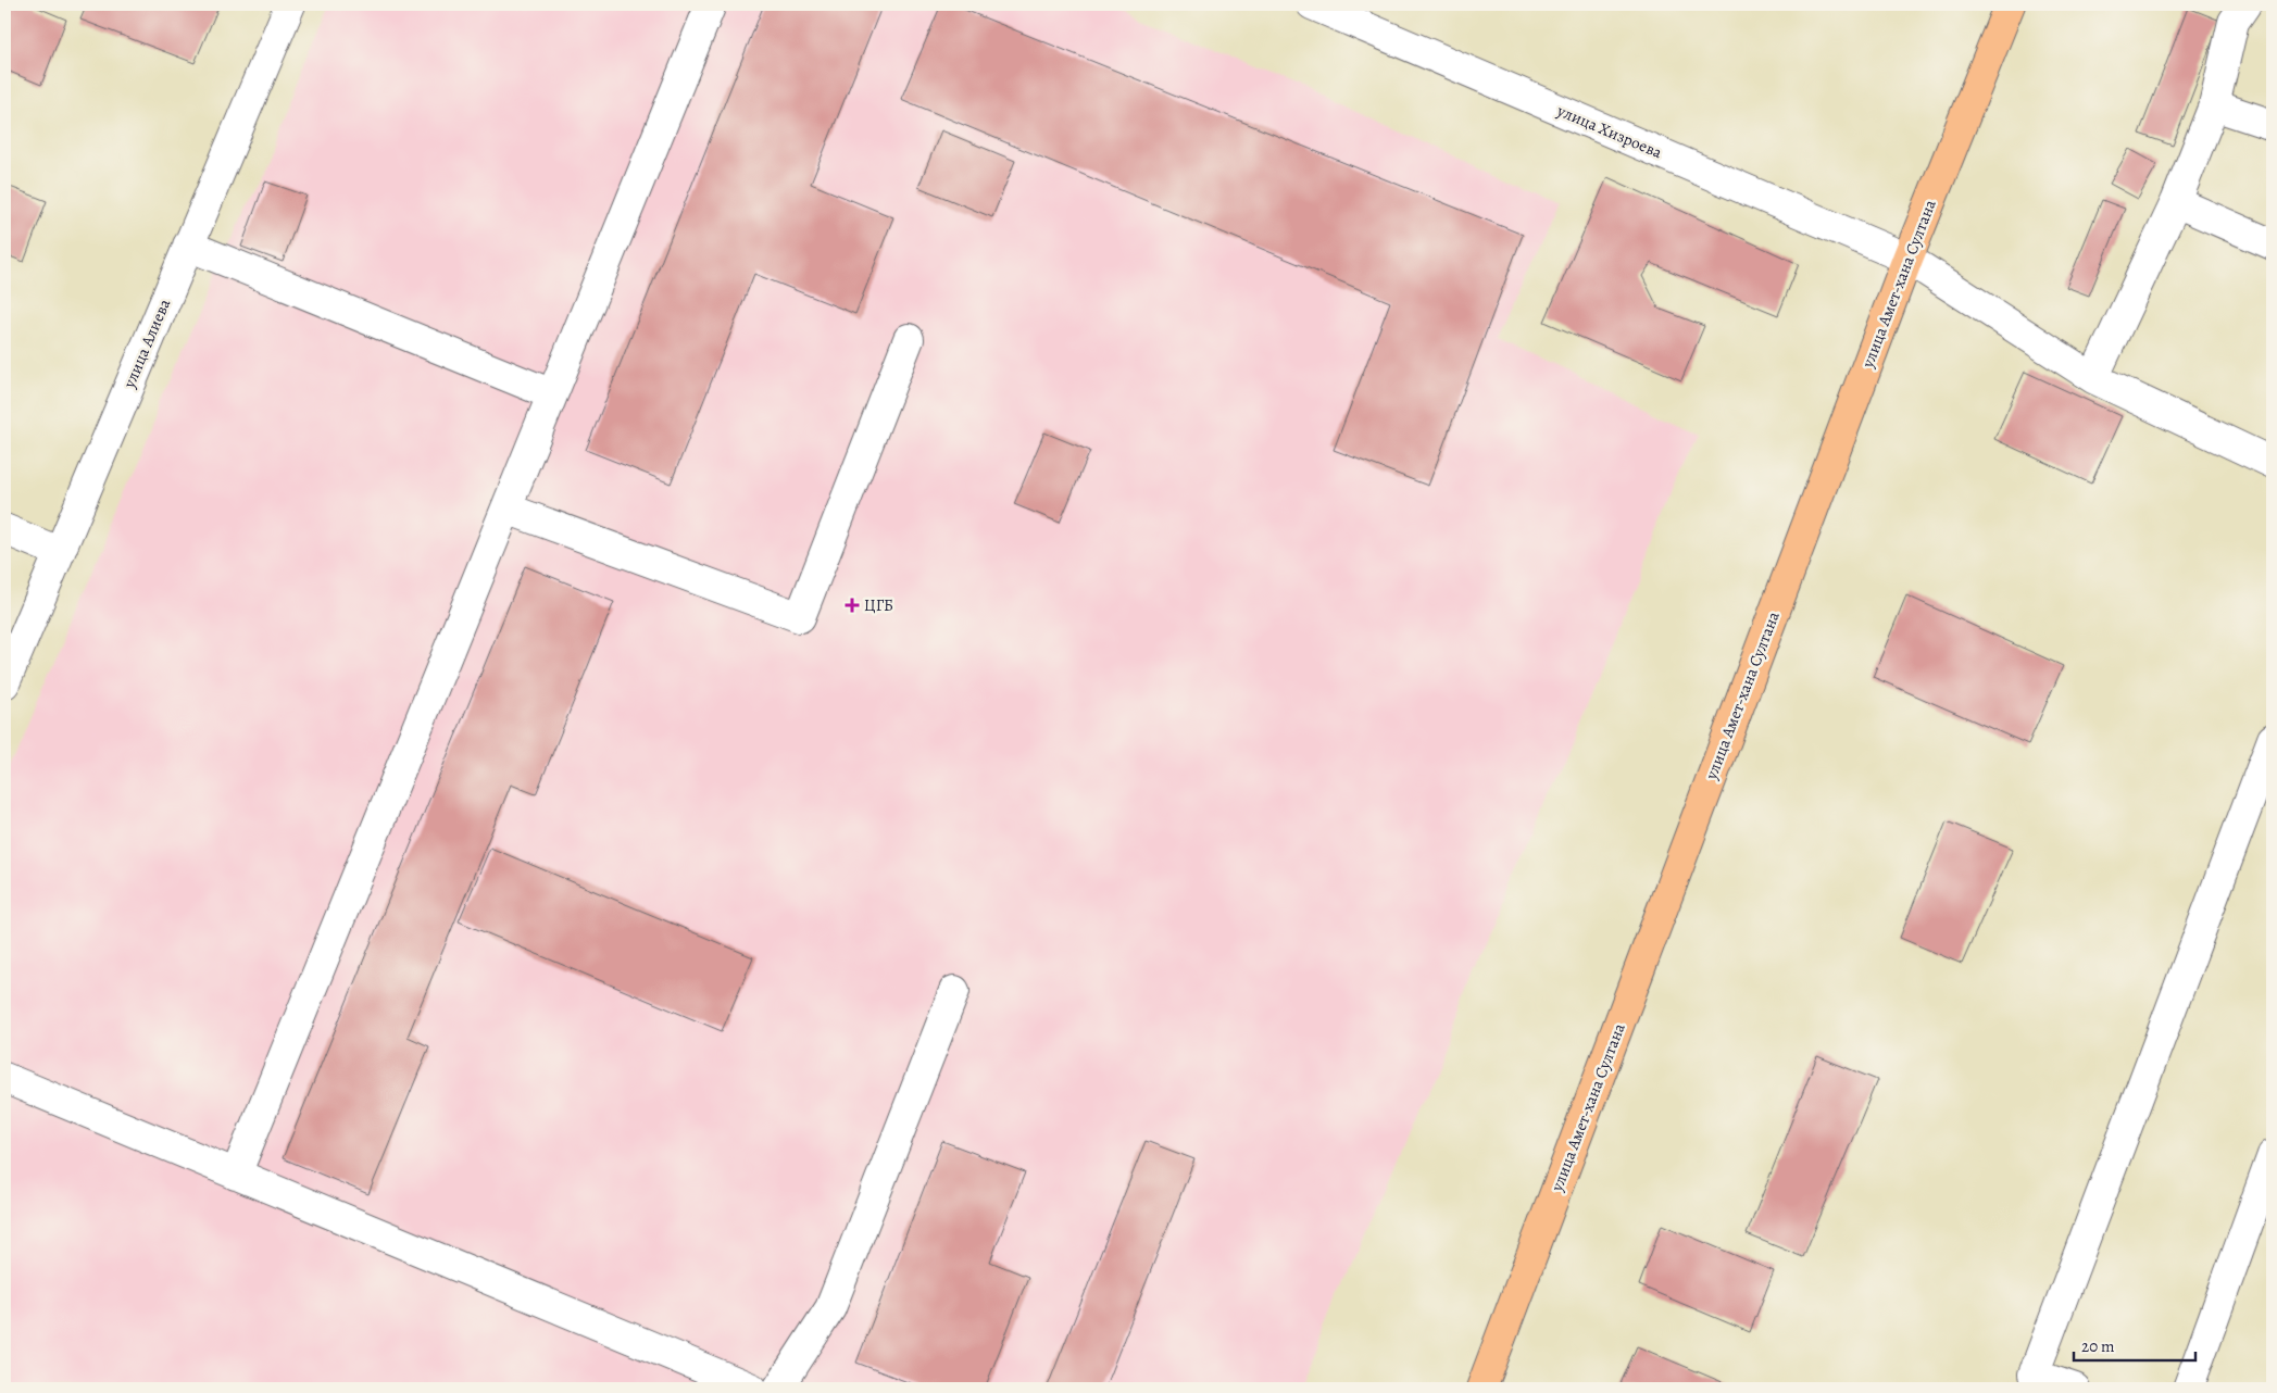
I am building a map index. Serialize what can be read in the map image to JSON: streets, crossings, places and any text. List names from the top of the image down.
{
  "streets": {
    "main road": ["улица Амет-хана Султана"],
    "street": ["улица Хизроева", "улица Алиева"]
  },
  "crossings": [
    ["улица Хизроева", "улица Амет-хана Султана"]
  ],
  "places": {
    "health": ["ЦГБ"]
  },
  "scale_bar": "20 m"
}
